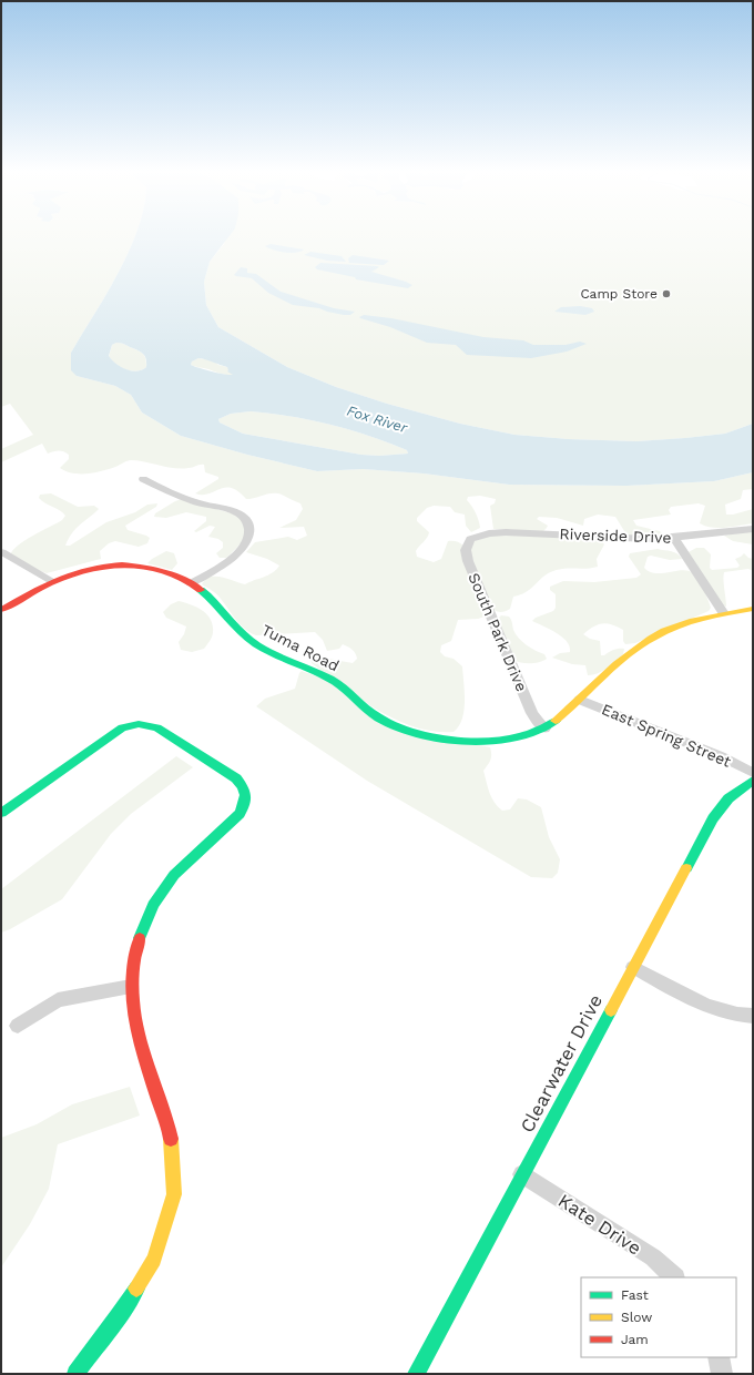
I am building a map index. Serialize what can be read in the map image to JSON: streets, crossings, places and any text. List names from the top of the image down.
{
  "streets": {
    "street": [
      "Riverside Drive",
      "South Park Drive",
      "Tuma Road",
      "East Spring Street",
      "Clearwater Drive",
      "Kate Drive"
    ]
  },
  "crossings": [
    ["Riverside Drive", "South Park Drive"],
    ["South Park Drive", "Tuma Road"],
    ["Tuma Road", "East Spring Street"],
    ["Clearwater Drive", "Kate Drive"]
  ],
  "water": ["Fox River"],
  "places": ["Camp Store"],
  "legend": ["Fast", "Slow", "Jam"]
}
